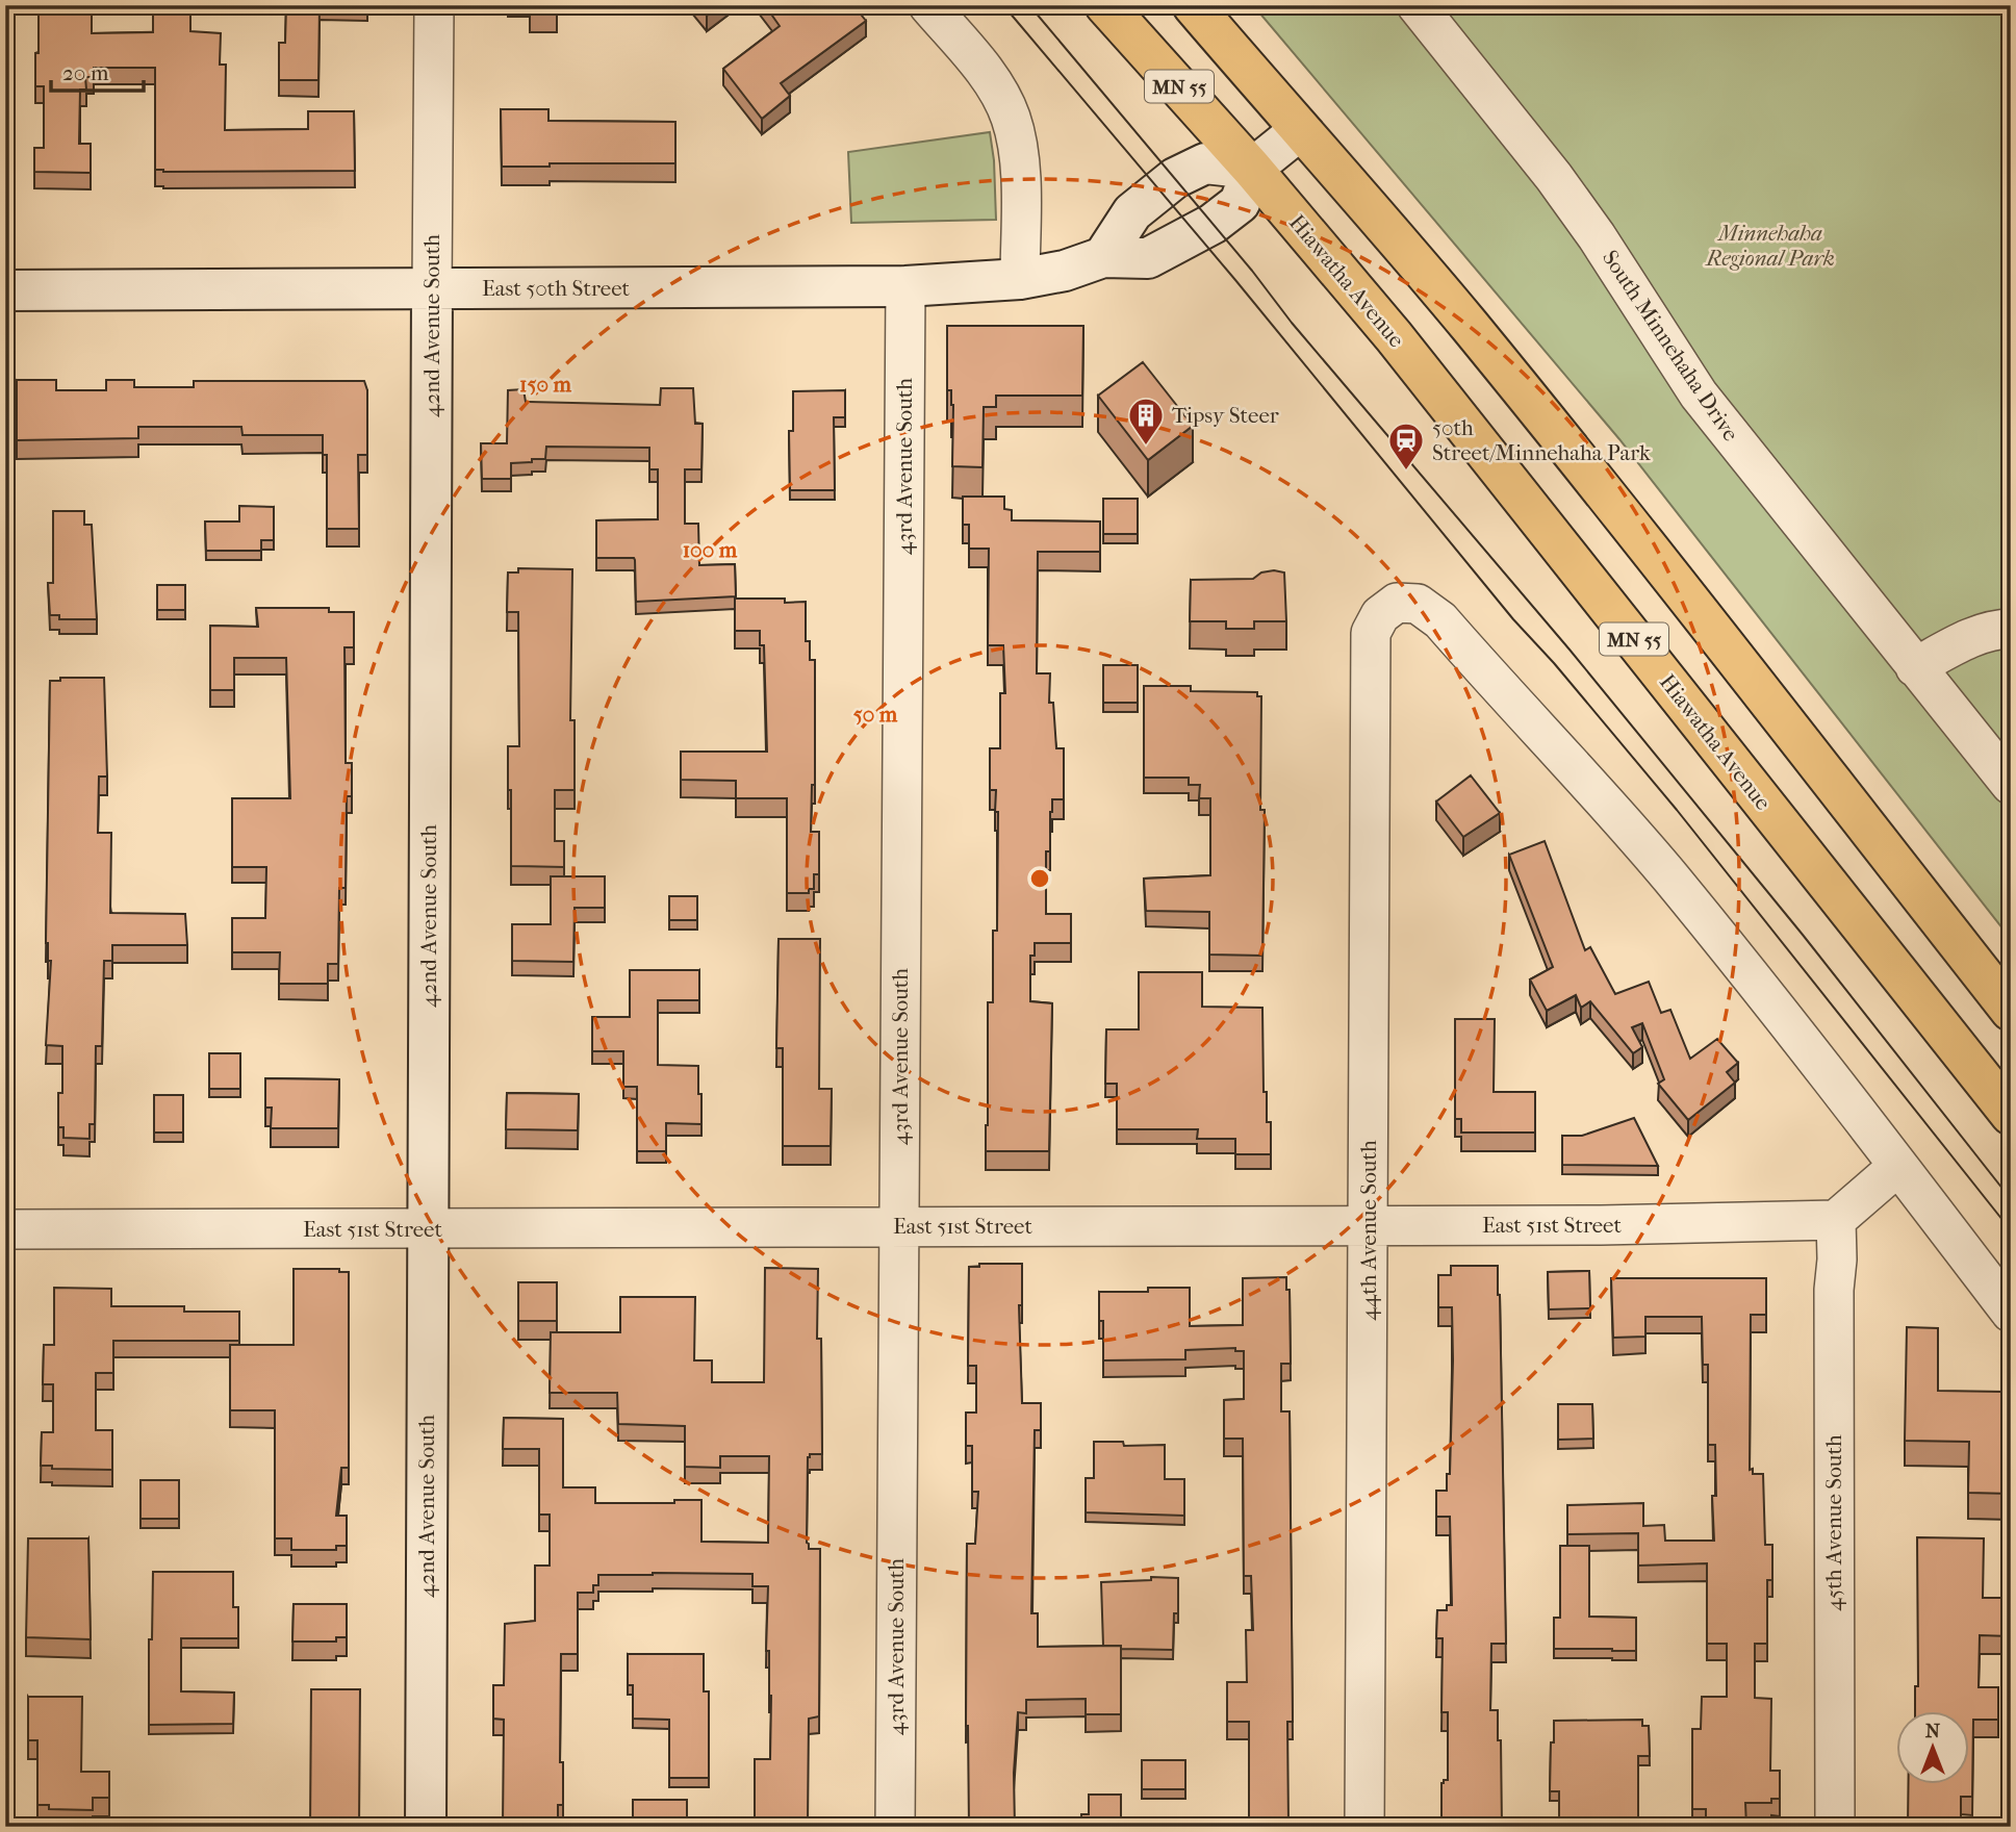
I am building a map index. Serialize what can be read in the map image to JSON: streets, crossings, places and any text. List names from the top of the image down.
{
  "streets": {
    "highway": ["MN 55", "Hiawatha Avenue"],
    "street": [
      "East 50th Street",
      "42nd Avenue South",
      "South Minnehaha Drive",
      "43rd Avenue South",
      "East 51st Street",
      "44th Avenue South",
      "45th Avenue South"
    ]
  },
  "crossings": [
    ["Hiawatha Avenue", "East 50th Street"],
    ["East 50th Street", "42nd Avenue South"],
    ["East 50th Street", "43rd Avenue South"],
    ["42nd Avenue South", "East 51st Street"],
    ["43rd Avenue South", "East 51st Street"],
    ["East 51st Street", "44th Avenue South"],
    ["East 51st Street", "45th Avenue South"]
  ],
  "parks": ["Minnehaha Regional Park"],
  "places": {
    "building": ["Tipsy Steer"],
    "station": ["50th Street/Minnehaha Park"]
  },
  "scale_bar": "20 m",
  "north": "top",
  "rings": ["150 m", "100 m", "50 m"]
}
